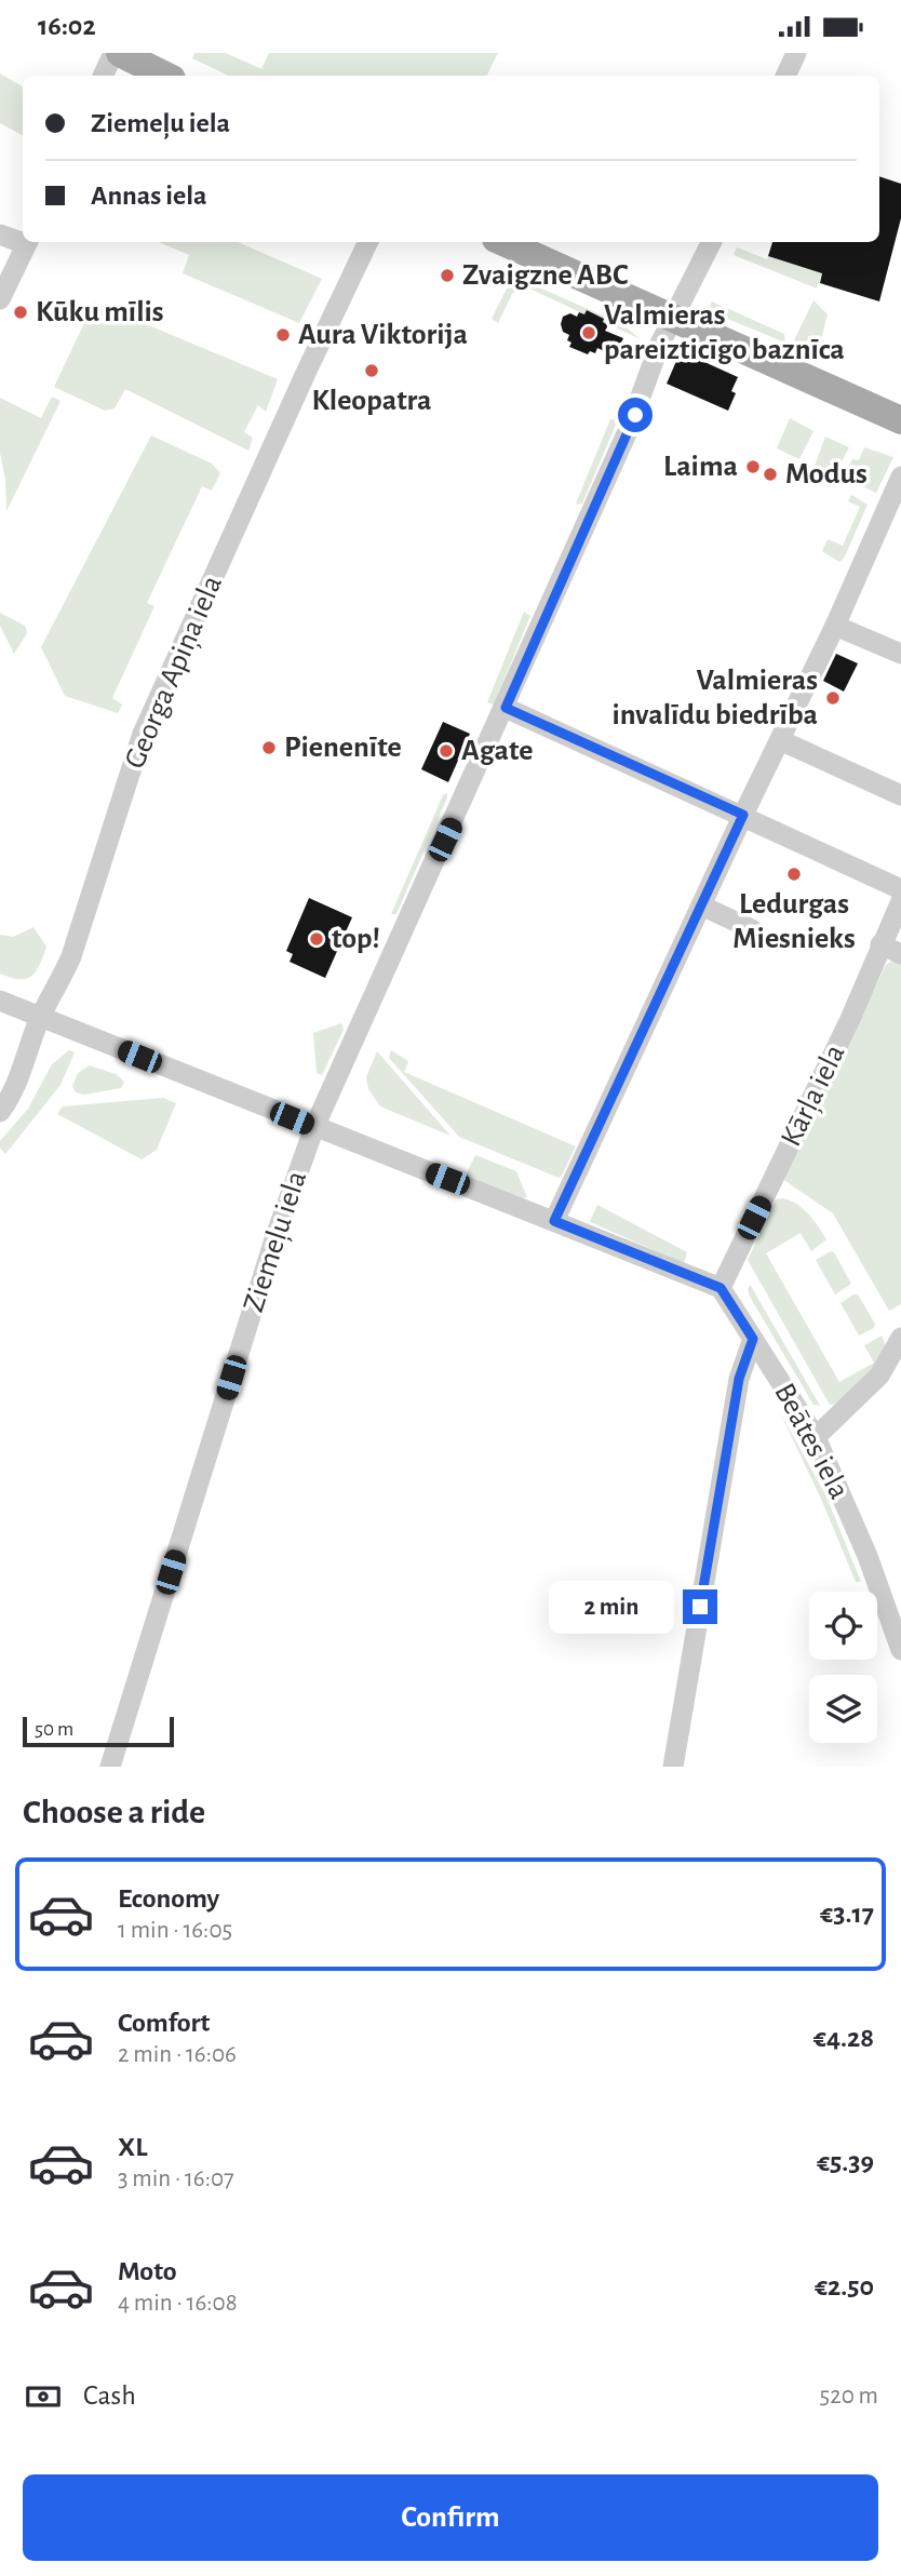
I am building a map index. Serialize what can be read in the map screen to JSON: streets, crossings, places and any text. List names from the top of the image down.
{
  "streets": {
    "street": [
      "Georga Apiņa iela",
      "Kārļa iela",
      "Ziemeļu iela",
      "Beātes iela"
    ]
  },
  "crossings": [
    ["Kārļa iela", "Beātes iela"]
  ],
  "places": [
    "Zvaigzne ABC",
    "Kūku mīlis",
    "Valmieras pareizticīgo baznīca",
    "Aura Viktorija",
    "Kleopatra",
    "Laima",
    "Modus",
    "Valmieras invalīdu biedrība",
    "Pienenīte",
    "Agate",
    "Ledurgas Miesnieks",
    "top!"
  ],
  "scale_bar": "50 m",
  "page": {
    "status": "16:02",
    "banner": ["Ziemeļu iela", "Annas iela"],
    "bubble": "2 min",
    "scale": "50 m",
    "heading": "Choose a ride",
    "list": [
      {
        "name": "Economy",
        "note": "1 min · 16:05",
        "value": "€3.17"
      },
      {
        "name": "Comfort",
        "note": "2 min · 16:06",
        "value": "€4.28"
      },
      {
        "name": "XL",
        "note": "3 min · 16:07",
        "value": "€5.39"
      },
      {
        "name": "Moto",
        "note": "4 min · 16:08",
        "value": "€2.50"
      }
    ],
    "pay": ["Cash", "520 m"],
    "buttons": "Confirm"
  }
}
